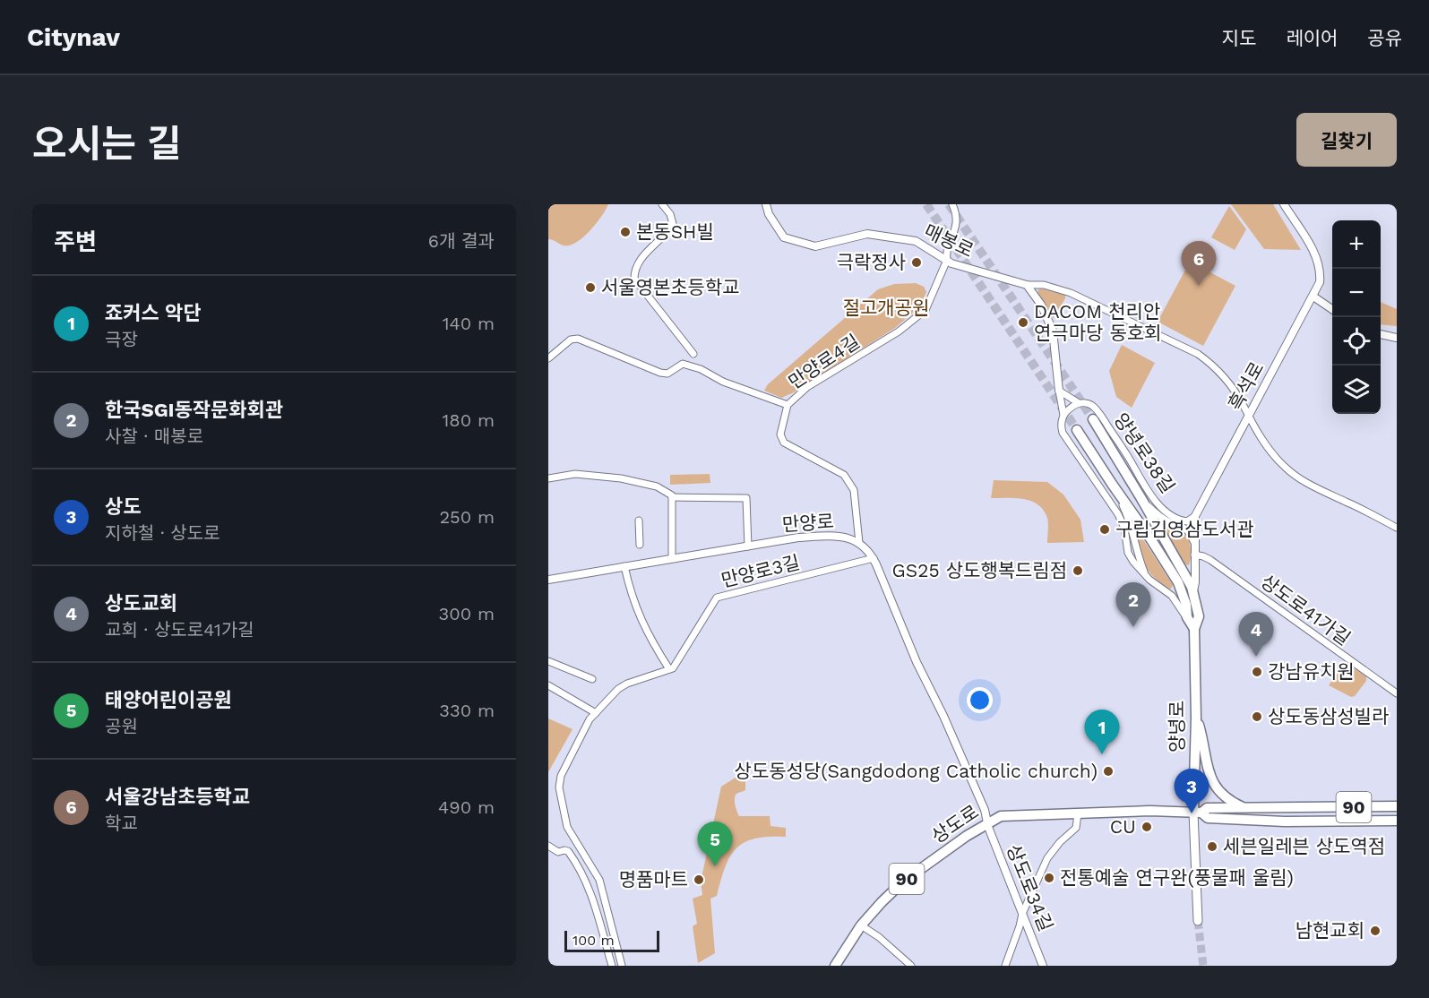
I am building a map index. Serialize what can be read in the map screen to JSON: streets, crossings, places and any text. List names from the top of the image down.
{
  "streets": {
    "main road": ["양녕로", "90", "상도로"],
    "street": [
      "매봉로",
      "만양로4길",
      "흑석로",
      "양녕로38길",
      "만양로",
      "만양로3길",
      "상도로41가길",
      "상도로34길"
    ]
  },
  "crossings": [
    ["매봉로", "만양로4길"],
    ["만양로4길", "만양로"],
    ["흑석로", "상도로41가길"],
    ["흑석로", "양녕로"],
    ["만양로", "만양로3길"],
    ["만양로", "상도로"],
    ["만양로", "상도로34길"],
    ["양녕로", "상도로"],
    ["상도로", "상도로34길"]
  ],
  "parks": ["절고개공원"],
  "places": [
    "본동SH빌",
    "극락정사",
    "서울영본초등학교",
    "DACOM 천리안 연극마당 동호회",
    "구립김영삼도서관",
    "GS25 상도행복드림점",
    "강남유치원",
    "상도동삼성빌라",
    "상도동성당(Sangdodong Catholic church)",
    "CU",
    "세븐일레븐 상도역점",
    "전통예술 연구완(풍물패 울림)",
    "명품마트",
    "남현교회"
  ],
  "scale_bar": "100 m",
  "page": {
    "header": "Citynav",
    "nav": ["지도", "레이어", "공유"],
    "title": "오시는 길",
    "buttons": "길찾기",
    "heading": ["주변", "6개 결과"],
    "map_buttons": ["+", "−"],
    "pins": [
      "6",
      "2",
      "4",
      "1",
      "3",
      "5"
    ],
    "list": [
      {
        "mark": "1",
        "name": "죠커스 악단",
        "note": "극장",
        "value": "140 m"
      },
      {
        "mark": "2",
        "name": "한국SGI동작문화회관",
        "note": "사찰 · 매봉로",
        "value": "180 m"
      },
      {
        "mark": "3",
        "name": "상도",
        "note": "지하철 · 상도로",
        "value": "250 m"
      },
      {
        "mark": "4",
        "name": "상도교회",
        "note": "교회 · 상도로41가길",
        "value": "300 m"
      },
      {
        "mark": "5",
        "name": "태양어린이공원",
        "note": "공원",
        "value": "330 m"
      },
      {
        "mark": "6",
        "name": "서울강남초등학교",
        "note": "학교",
        "value": "490 m"
      }
    ],
    "scale": "100 m"
  }
}
